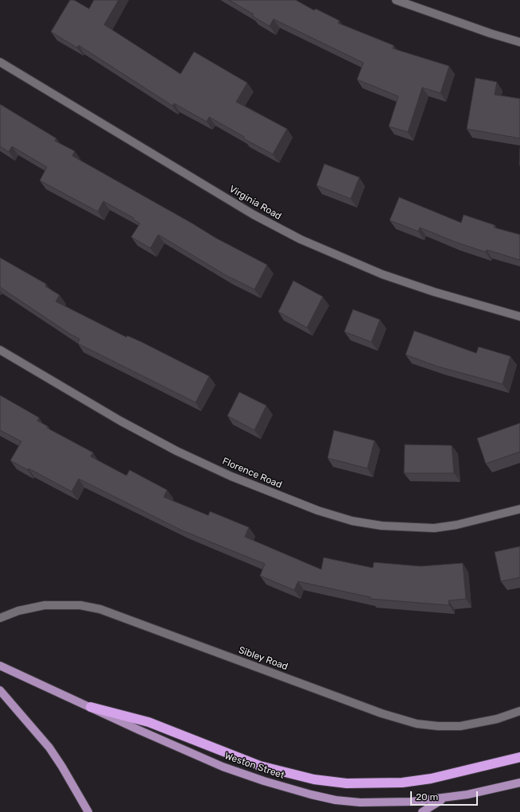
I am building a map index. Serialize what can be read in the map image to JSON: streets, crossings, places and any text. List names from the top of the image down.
{
  "streets": {
    "main road": ["Weston Street"],
    "street": ["Virginia Road", "Florence Road", "Sibley Road"]
  },
  "scale_bar": "20 m"
}
